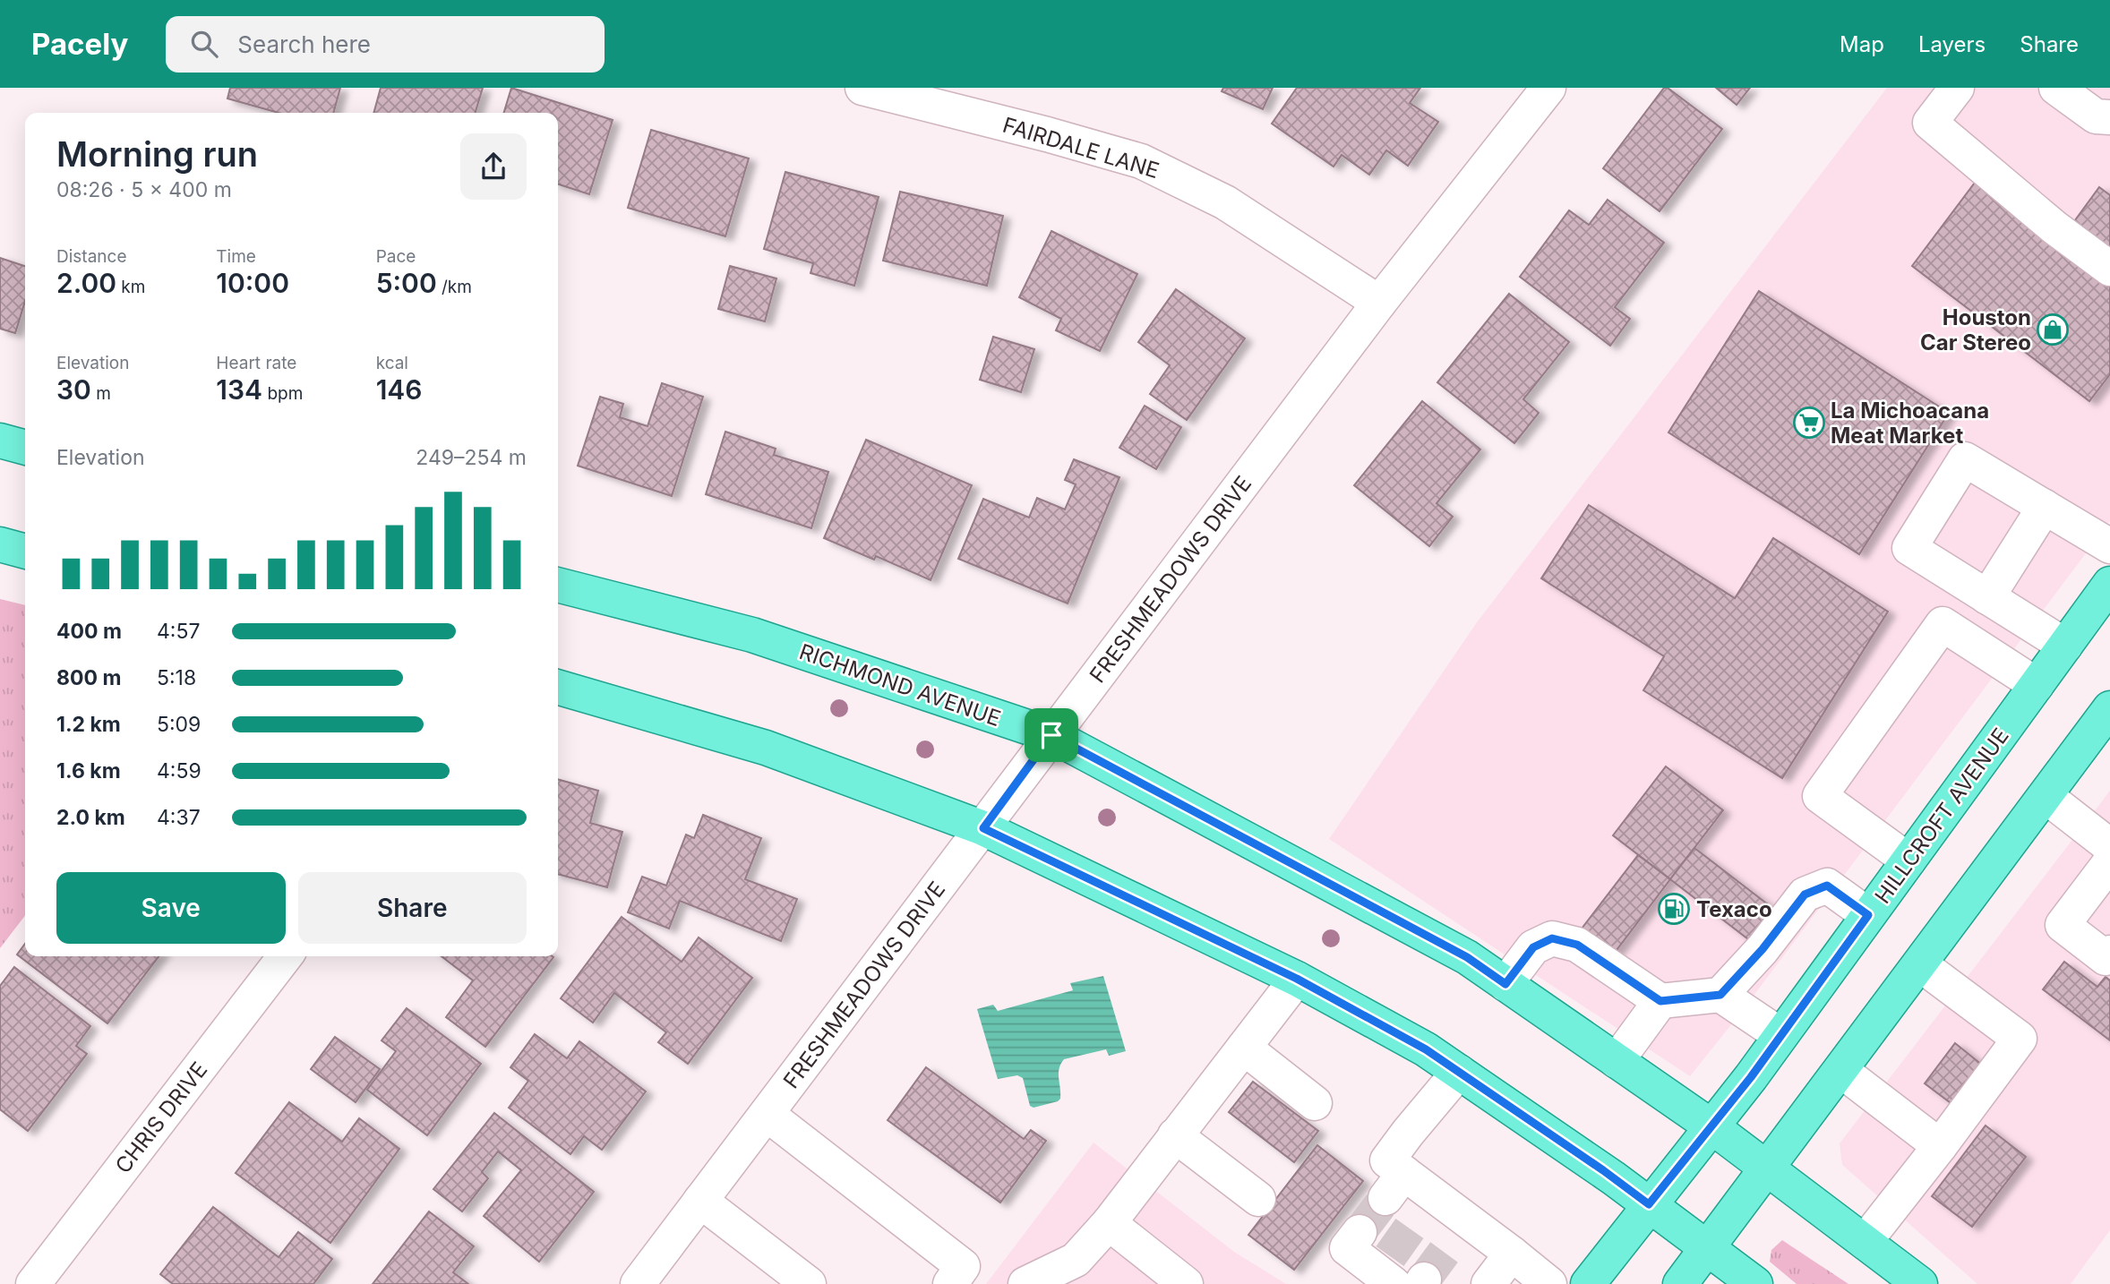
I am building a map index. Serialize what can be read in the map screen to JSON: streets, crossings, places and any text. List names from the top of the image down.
{
  "streets": {
    "main road": ["RICHMOND AVENUE", "HILLCROFT AVENUE"],
    "street": ["FAIRDALE LANE", "FRESHMEADOWS DRIVE", "CHRIS DRIVE"]
  },
  "crossings": [
    ["FAIRDALE LANE", "FRESHMEADOWS DRIVE"],
    ["FRESHMEADOWS DRIVE", "RICHMOND AVENUE"],
    ["RICHMOND AVENUE", "HILLCROFT AVENUE"]
  ],
  "places": {
    "shop": ["Houston Car Stereo"],
    "supermarket": ["La Michoacana Meat Market"],
    "fuel station": ["Texaco"]
  },
  "page": {
    "header": "Pacely",
    "search": "Search here",
    "nav": ["Map", "Layers", "Share"],
    "heading": ["Morning run", "08:26 · 5 × 400 m"],
    "stats": [
      ["Distance", "2.00 km"],
      ["Time", "10:00"],
      ["Pace", "5:00 /km"],
      ["Elevation", "30 m"],
      ["Heart rate", "134 bpm"],
      ["kcal", "146"]
    ],
    "chart": ["Elevation", "249–254 m"],
    "list": [
      {
        "name": "400 m",
        "note": "4:57"
      },
      {
        "name": "800 m",
        "note": "5:18"
      },
      {
        "name": "1.2 km",
        "note": "5:09"
      },
      {
        "name": "1.6 km",
        "note": "4:59"
      },
      {
        "name": "2.0 km",
        "note": "4:37"
      }
    ],
    "buttons": ["Save", "Share"]
  }
}
